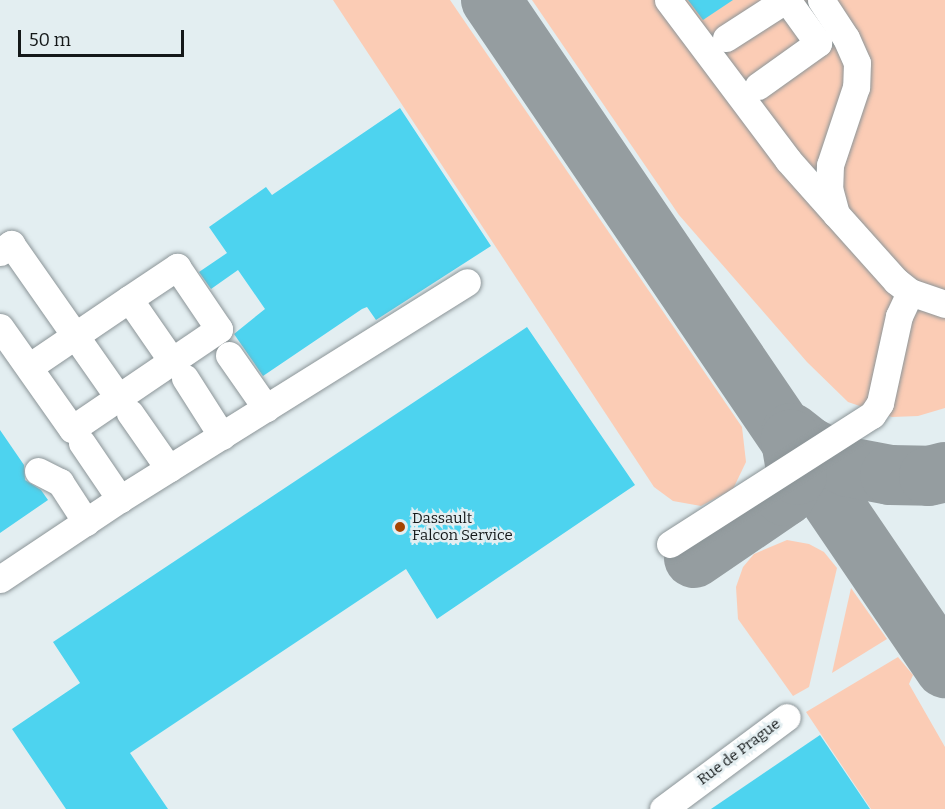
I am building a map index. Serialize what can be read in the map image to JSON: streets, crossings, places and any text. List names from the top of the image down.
{
  "streets": {
    "lane": ["Rue de Prague"]
  },
  "places": ["Dassault Falcon Service"],
  "scale_bar": "50 m"
}
